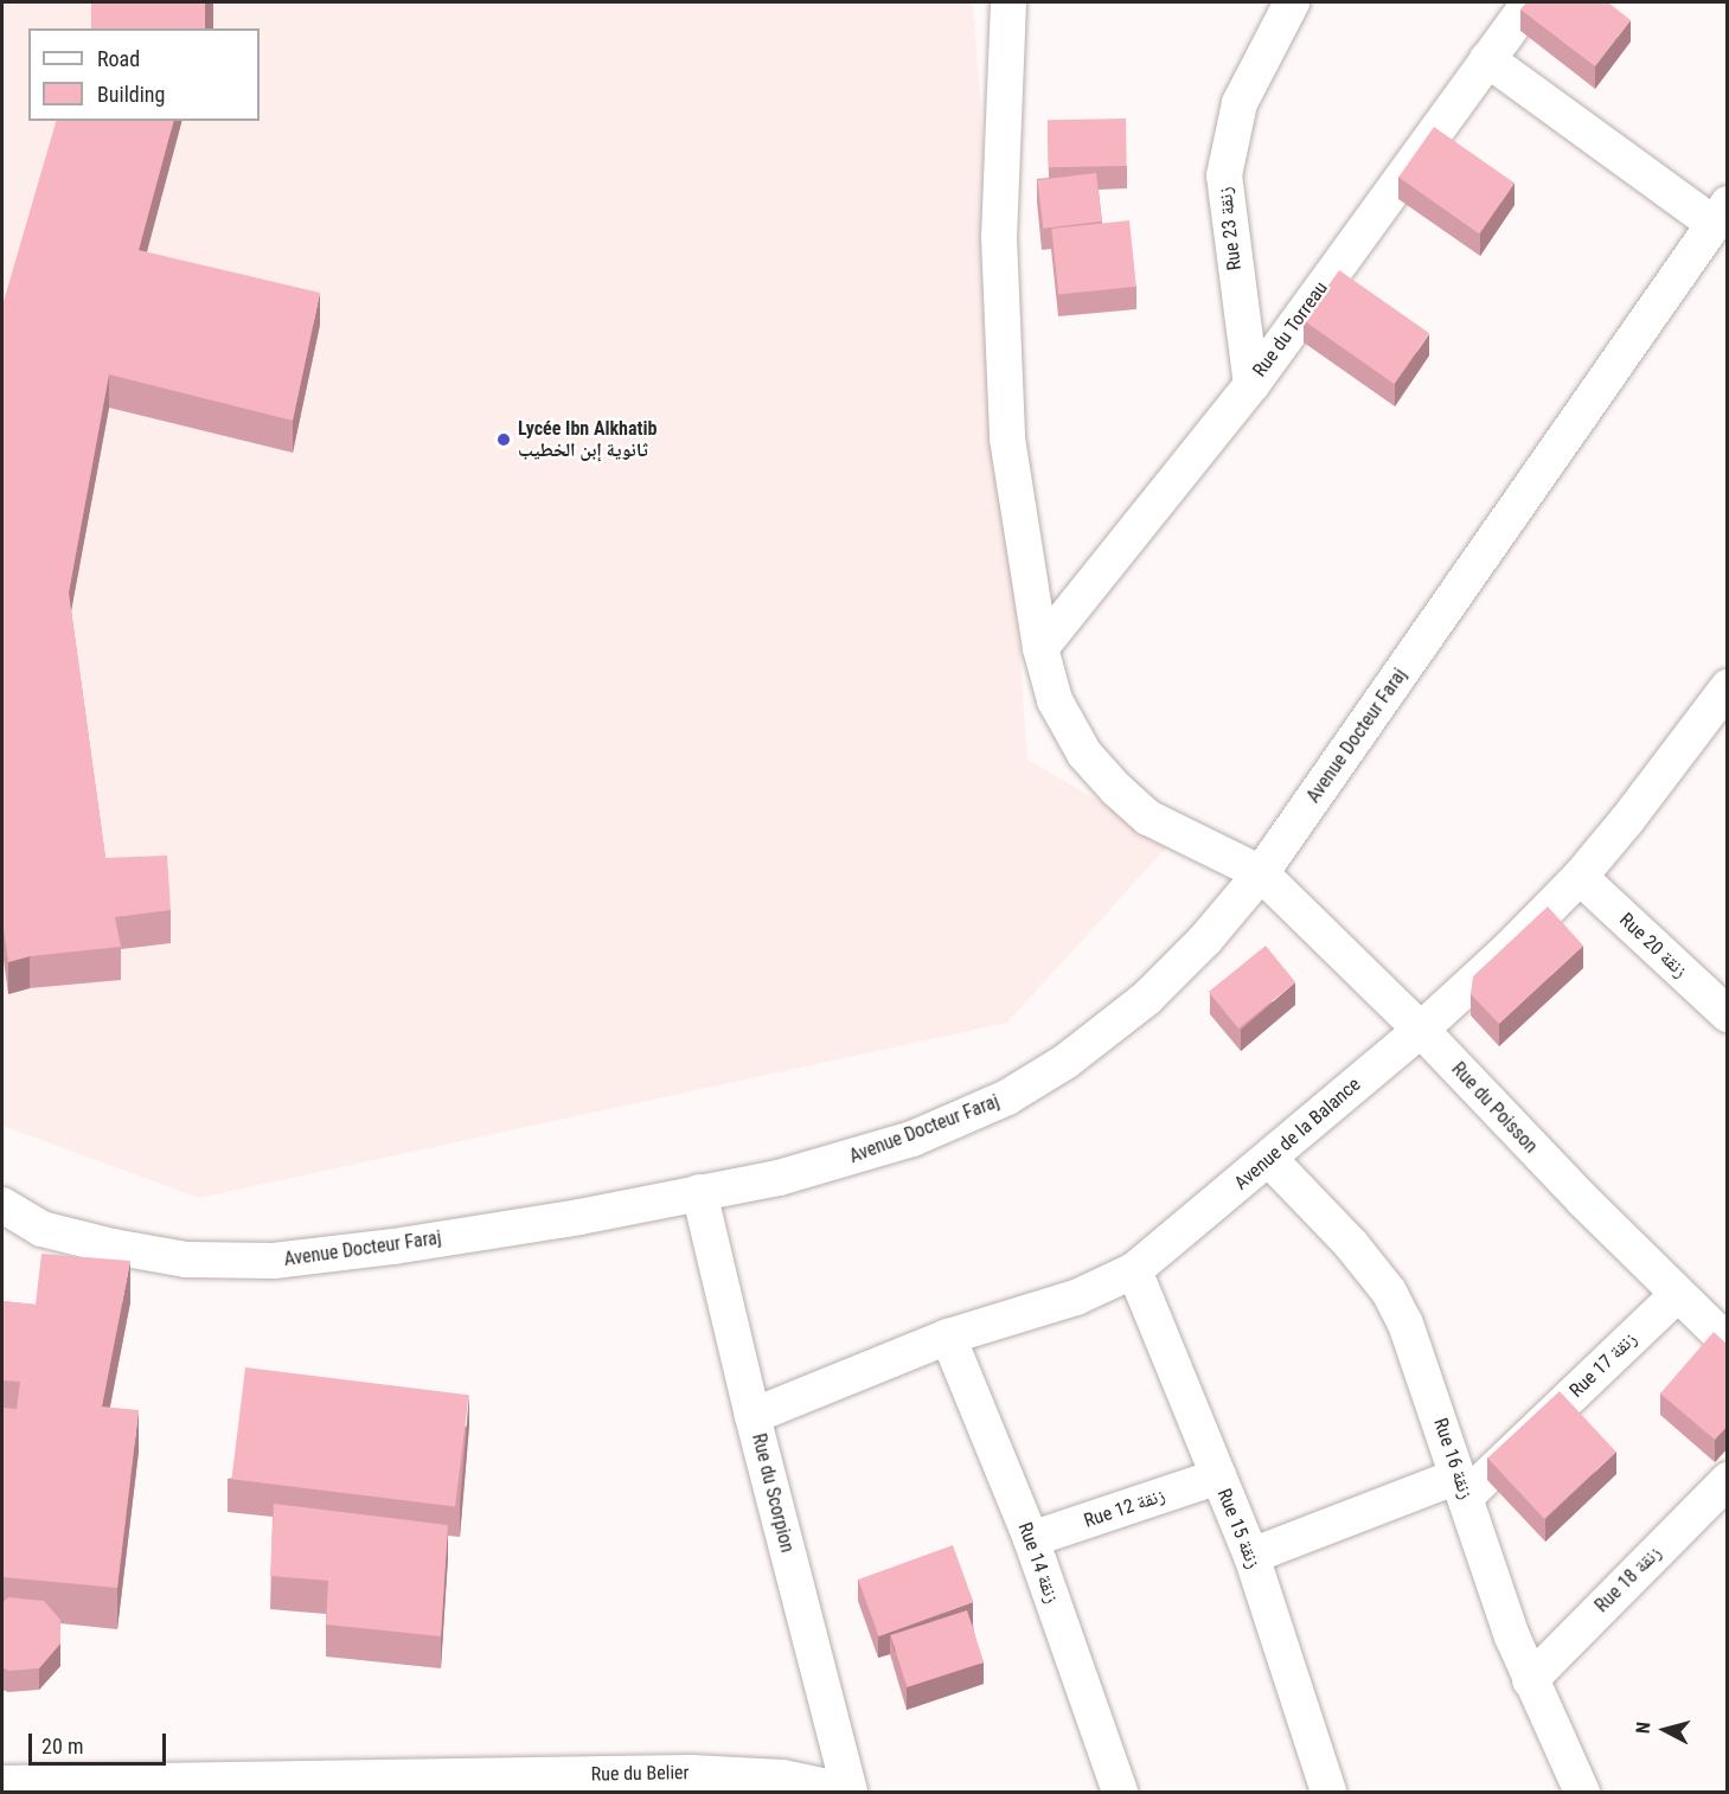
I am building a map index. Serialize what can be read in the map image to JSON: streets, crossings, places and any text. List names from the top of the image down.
{
  "streets": {
    "street": [
      "Rue 23 زنقة",
      "Rue du Torreau",
      "Avenue Docteur Faraj",
      "Rue 20 زنقة",
      "Rue du Poisson",
      "Avenue de la Balance",
      "Rue 17 زنقة",
      "Rue 16 زنقة",
      "Rue du Scorpion",
      "Rue 12 زنقة",
      "Rue 15 زنقة",
      "Rue 14 زنقة",
      "Rue 18 زنقة",
      "Rue du Belier"
    ]
  },
  "crossings": [
    ["Rue 23 زنقة", "Rue du Torreau"],
    ["Rue du Torreau", "Rue du Poisson"],
    ["Avenue Docteur Faraj", "Rue du Poisson"],
    ["Avenue Docteur Faraj", "Rue du Scorpion"],
    ["Rue 20 زنقة", "Avenue de la Balance"],
    ["Rue du Poisson", "Avenue de la Balance"],
    ["Rue du Poisson", "Rue 17 زنقة"],
    ["Avenue de la Balance", "Rue 16 زنقة"],
    ["Avenue de la Balance", "Rue du Scorpion"],
    ["Avenue de la Balance", "Rue 15 زنقة"],
    ["Avenue de la Balance", "Rue 14 زنقة"],
    ["Rue 17 زنقة", "Rue 16 زنقة"],
    ["Rue 17 زنقة", "Rue 15 زنقة"],
    ["Rue 16 زنقة", "Rue 18 زنقة"],
    ["Rue du Scorpion", "Rue du Belier"],
    ["Rue 12 زنقة", "Rue 15 زنقة"],
    ["Rue 12 زنقة", "Rue 14 زنقة"]
  ],
  "places": ["Lycée Ibn Alkhatib ثانوية إبن الخطيب"],
  "legend": ["Road", "Building"],
  "scale_bar": "20 m",
  "north": "left"
}
